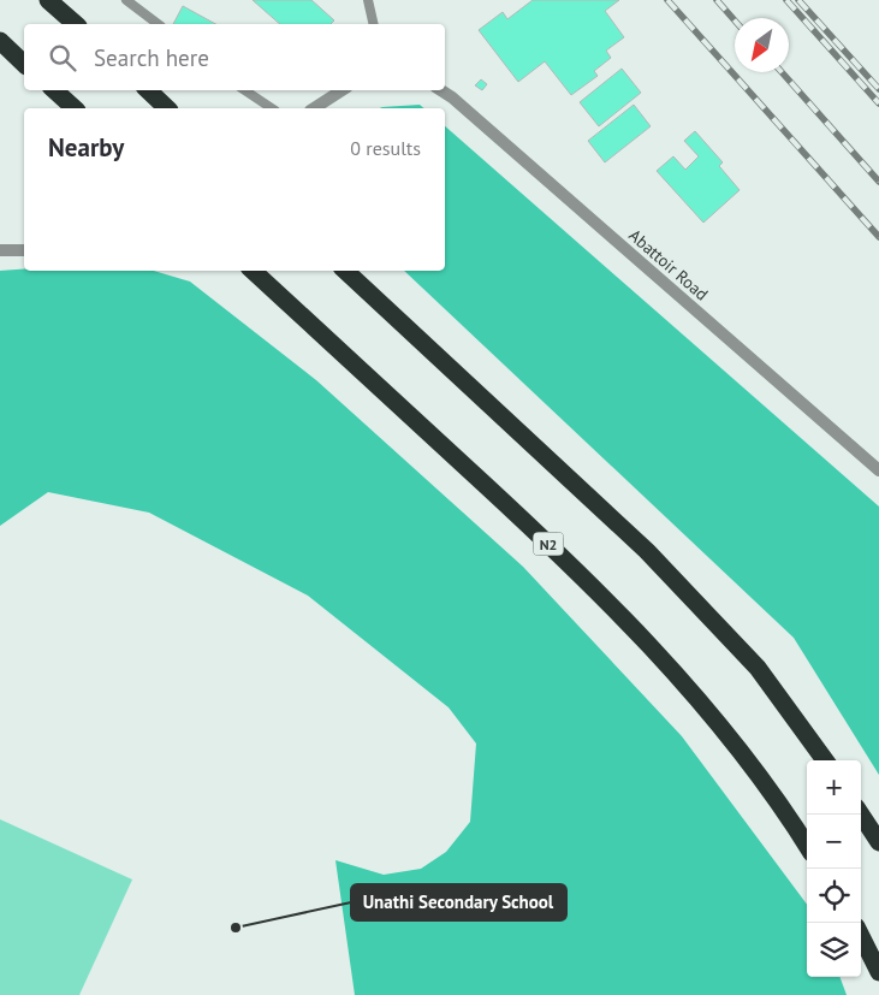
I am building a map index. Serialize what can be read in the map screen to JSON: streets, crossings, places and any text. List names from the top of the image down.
{
  "streets": {
    "highway": ["N2"],
    "street": ["Abattoir Road"]
  },
  "places": ["Unathi Secondary School"],
  "north": "bottom left",
  "page": {
    "search": "Search here",
    "heading": ["Nearby", "0 results"],
    "map_buttons": ["+", "−"]
  }
}
